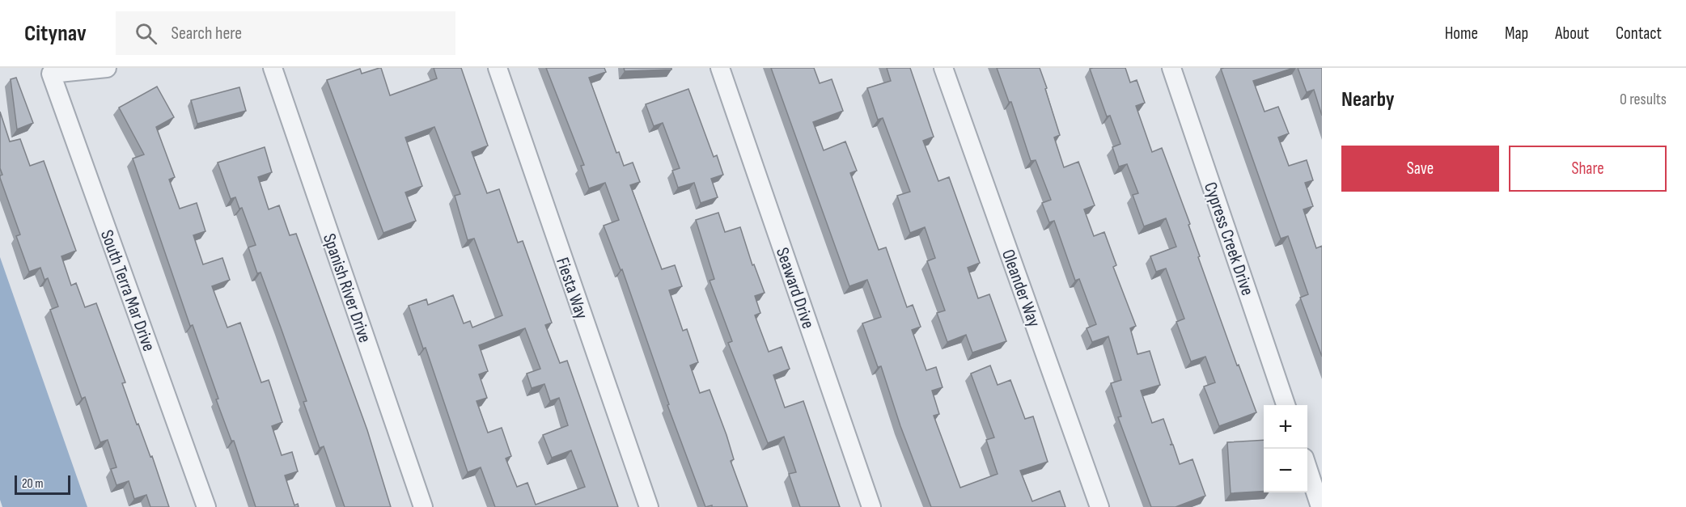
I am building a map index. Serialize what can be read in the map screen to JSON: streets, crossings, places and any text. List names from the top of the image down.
{
  "streets": {
    "street": [
      "Cypress Creek Drive",
      "Spanish River Drive",
      "Fiesta Way",
      "Seaward Drive",
      "Oleander Way",
      "South Terra Mar Drive"
    ]
  },
  "scale_bar": "20 m",
  "page": {
    "header": "Citynav",
    "search": "Search here",
    "nav": [
      "Home",
      "Map",
      "About",
      "Contact"
    ],
    "heading": ["Nearby", "0 results"],
    "buttons": ["Save", "Share"],
    "map_buttons": ["+", "−"],
    "scale": "20 m"
  }
}
